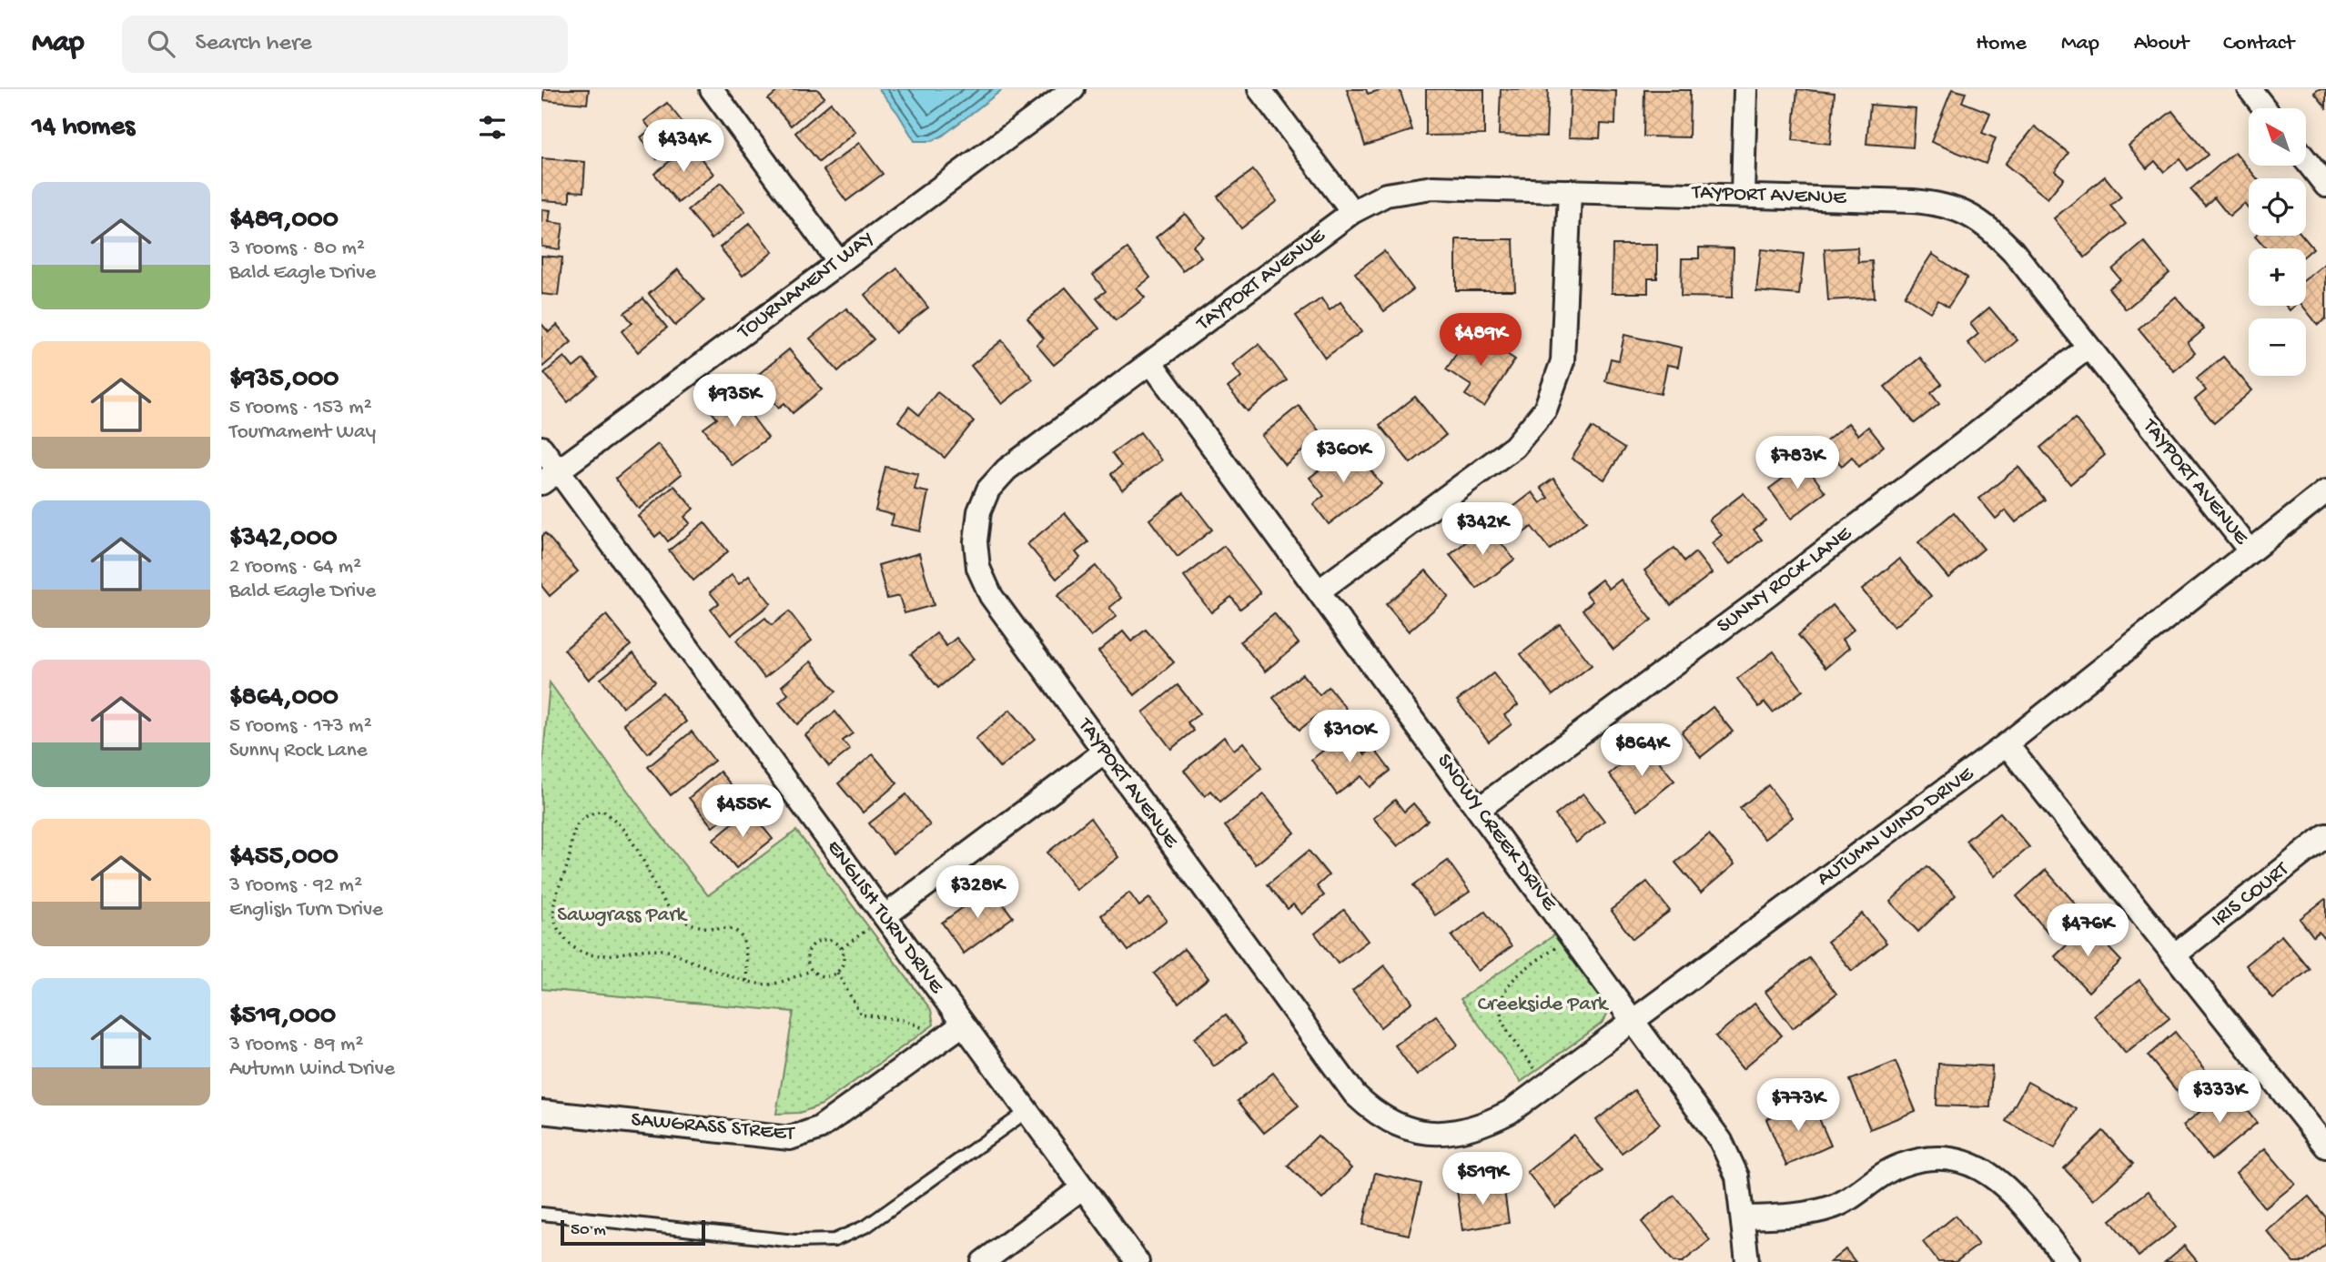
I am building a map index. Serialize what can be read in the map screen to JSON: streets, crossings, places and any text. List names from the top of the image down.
{
  "streets": {
    "street": [
      "TAYPORT AVENUE",
      "TOURNAMENT WAY",
      "SUNNY ROCK LANE",
      "AUTUMN WIND DRIVE",
      "SNOWY CREEK DRIVE",
      "IRIS COURT",
      "ENGLISH TURN DRIVE",
      "SAWGRASS STREET"
    ]
  },
  "crossings": [
    ["TAYPORT AVENUE", "SUNNY ROCK LANE"],
    ["TAYPORT AVENUE", "AUTUMN WIND DRIVE"],
    ["TAYPORT AVENUE", "SNOWY CREEK DRIVE"],
    ["TOURNAMENT WAY", "ENGLISH TURN DRIVE"],
    ["SUNNY ROCK LANE", "SNOWY CREEK DRIVE"],
    ["AUTUMN WIND DRIVE", "SNOWY CREEK DRIVE"],
    ["ENGLISH TURN DRIVE", "SAWGRASS STREET"]
  ],
  "parks": ["Sawgrass Park", "Creekside Park"],
  "scale_bar": "50 m",
  "north": "top left",
  "page": {
    "header": "Map",
    "search": "Search here",
    "nav": [
      "Home",
      "Map",
      "About",
      "Contact"
    ],
    "heading": "14 homes",
    "map_buttons": ["+", "−"],
    "price": [
      "$434K",
      "$489K",
      "$935K",
      "$360K",
      "$783K",
      "$342K",
      "$310K",
      "$864K",
      "$455K",
      "$328K",
      "$476K",
      "$333K",
      "$773K",
      "$519K"
    ],
    "list": [
      {
        "name": "$489,000",
        "note": "3 rooms · 80 m² · Bald Eagle Drive"
      },
      {
        "name": "$935,000",
        "note": "5 rooms · 153 m² · Tournament Way"
      },
      {
        "name": "$342,000",
        "note": "2 rooms · 64 m² · Bald Eagle Drive"
      },
      {
        "name": "$864,000",
        "note": "5 rooms · 173 m² · Sunny Rock Lane"
      },
      {
        "name": "$455,000",
        "note": "3 rooms · 92 m² · English Turn Drive"
      },
      {
        "name": "$519,000",
        "note": "3 rooms · 89 m² · Autumn Wind Drive"
      }
    ],
    "scale": "50 m"
  }
}
